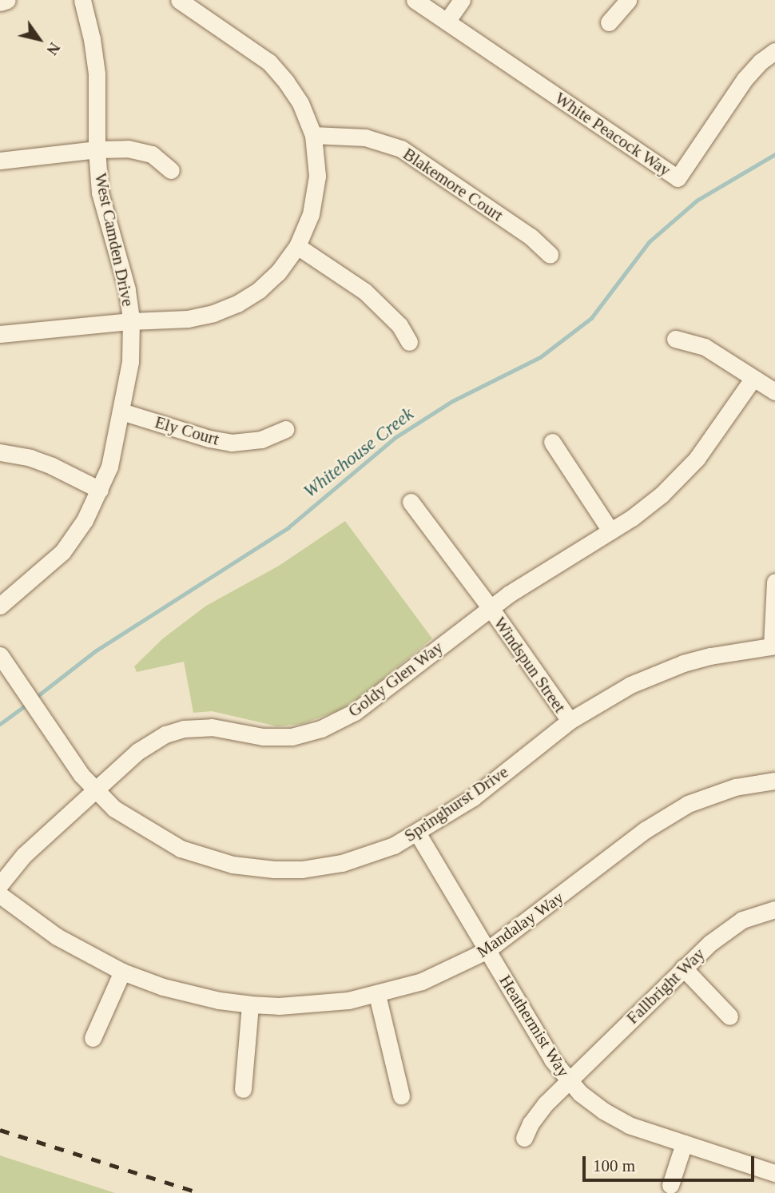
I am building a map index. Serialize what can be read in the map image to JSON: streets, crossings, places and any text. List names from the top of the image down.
{
  "streets": {
    "street": [
      "White Peacock Way",
      "Blakemore Court",
      "West Camden Drive",
      "Ely Court",
      "Windspun Street",
      "Goldy Glen Way",
      "Springhurst Drive",
      "Mandalay Way",
      "Fallbright Way",
      "Heathermist Way"
    ]
  },
  "crossings": [
    ["West Camden Drive", "Ely Court"],
    ["Windspun Street", "Goldy Glen Way"],
    ["Windspun Street", "Springhurst Drive"],
    ["Goldy Glen Way", "Springhurst Drive"],
    ["Springhurst Drive", "Heathermist Way"],
    ["Mandalay Way", "Heathermist Way"],
    ["Fallbright Way", "Heathermist Way"]
  ],
  "water": ["Whitehouse Creek"],
  "scale_bar": "100 m",
  "north": "bottom right"
}
